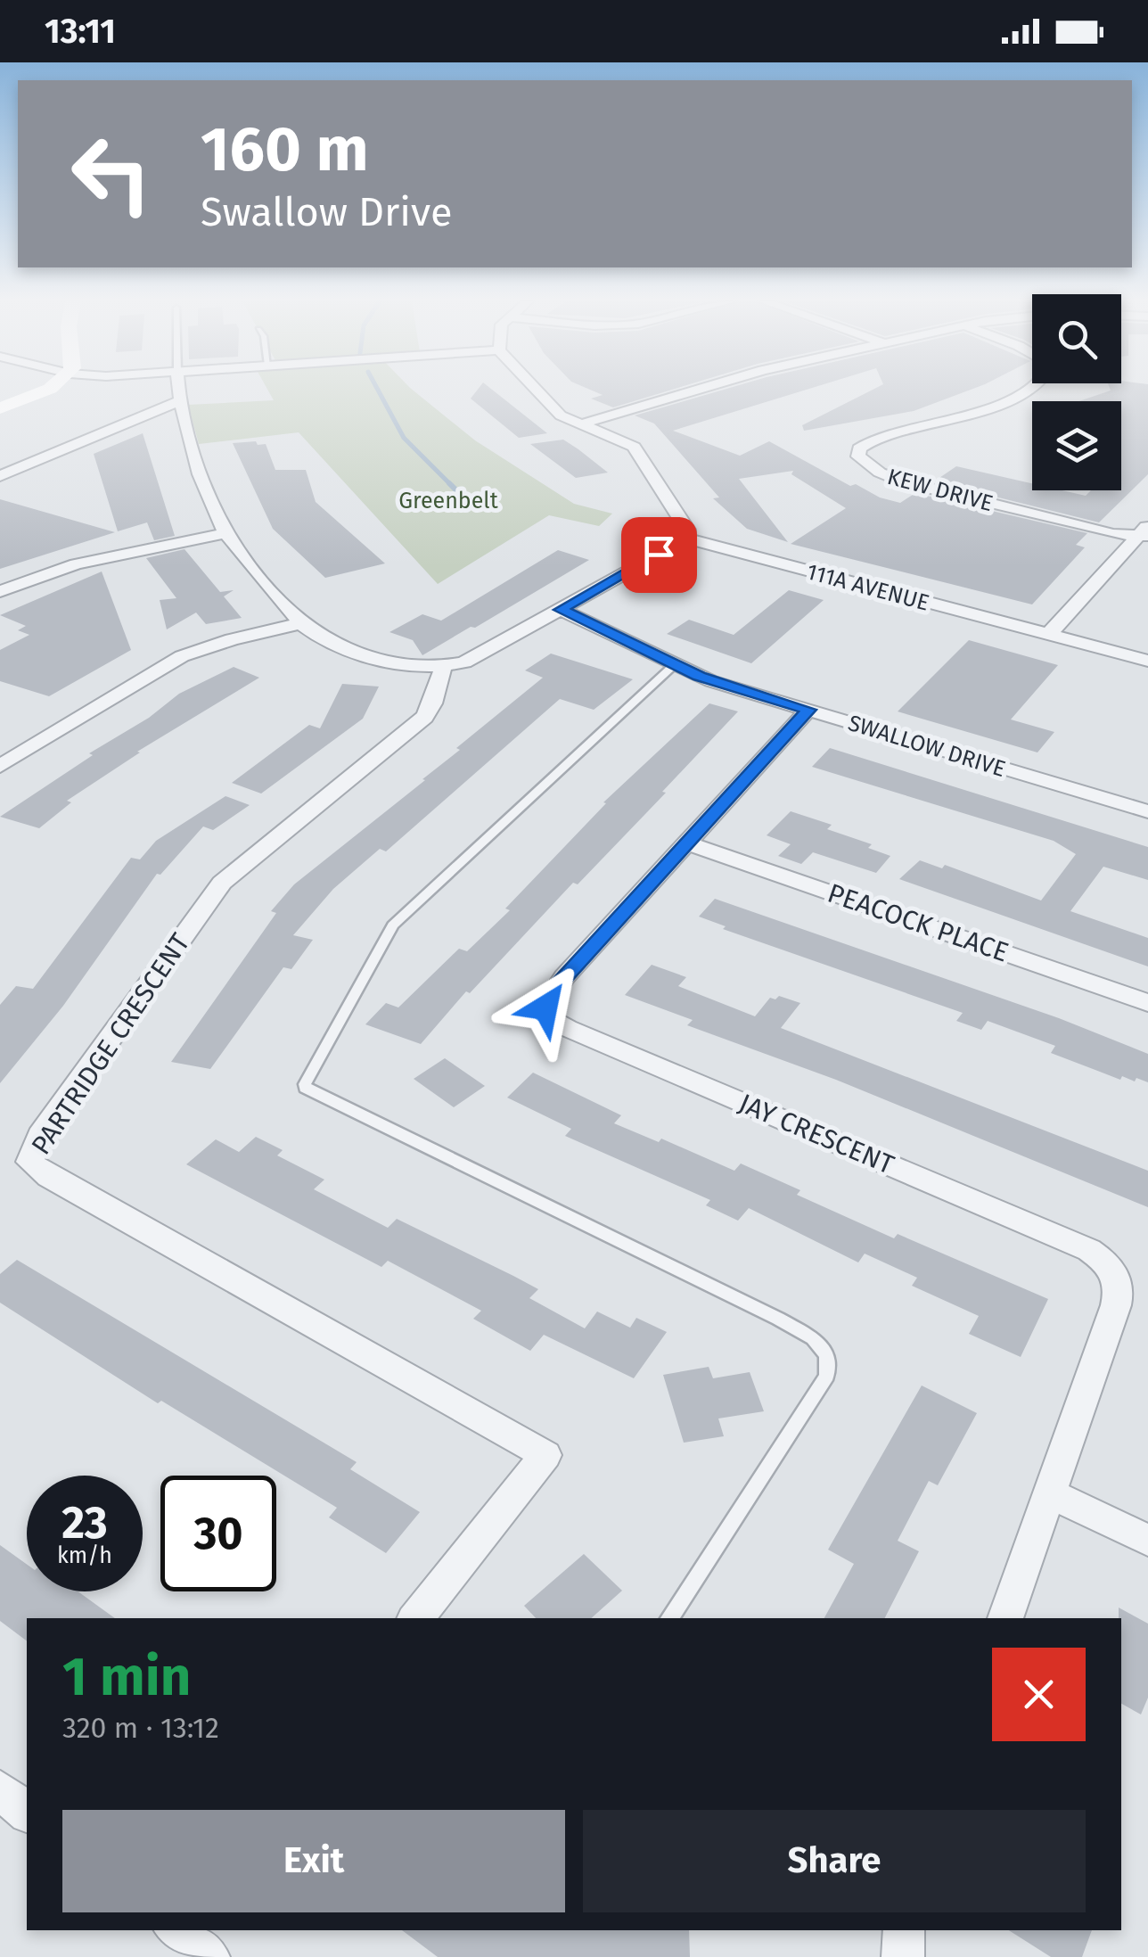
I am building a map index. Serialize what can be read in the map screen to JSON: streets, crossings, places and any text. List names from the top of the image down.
{
  "streets": {
    "street": [
      "KEW DRIVE",
      "111A AVENUE",
      "SWALLOW DRIVE",
      "PEACOCK PLACE",
      "PARTRIDGE CRESCENT",
      "JAY CRESCENT"
    ]
  },
  "crossings": [
    ["SWALLOW DRIVE", "JAY CRESCENT"],
    ["PEACOCK PLACE", "JAY CRESCENT"]
  ],
  "parks": ["Greenbelt"],
  "page": {
    "status": "13:11",
    "turn": ["160 m", "Swallow Drive"],
    "speed": "23 km/h",
    "limit": "30",
    "heading": ["1 min", "320 m · 13:12"],
    "buttons": ["Exit", "Share"]
  }
}
